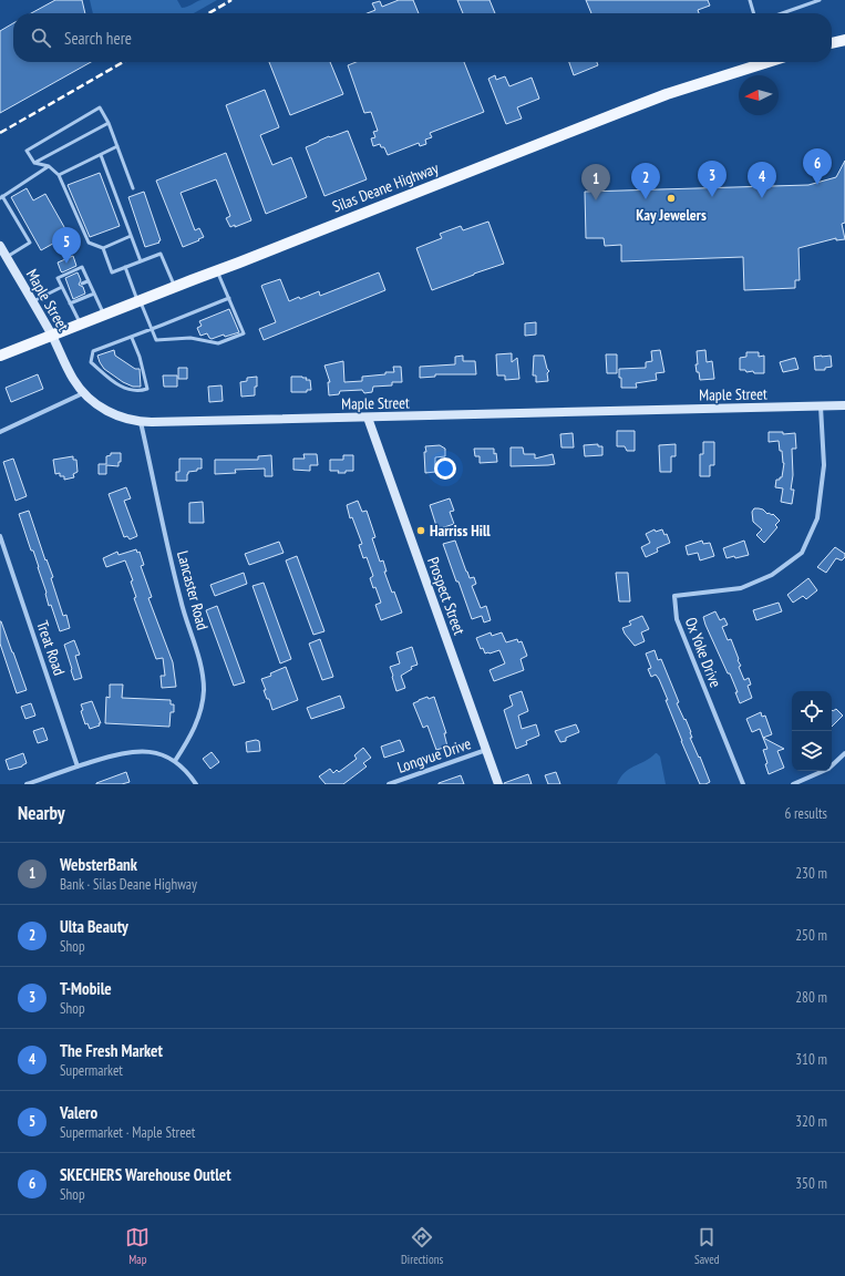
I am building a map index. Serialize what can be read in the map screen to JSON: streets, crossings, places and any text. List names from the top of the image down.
{
  "streets": {
    "main road": ["Silas Deane Highway", "Maple Street", "Prospect Street"],
    "street": [
      "Lancaster Road",
      "Treat Road",
      "Ox Yoke Drive",
      "Longvue Drive"
    ]
  },
  "crossings": [
    ["Silas Deane Highway", "Maple Street"],
    ["Maple Street", "Lancaster Road"],
    ["Maple Street", "Prospect Street"],
    ["Maple Street", "Ox Yoke Drive"],
    ["Prospect Street", "Longvue Drive"]
  ],
  "places": ["Kay Jewelers", "Harriss Hill"],
  "north": "left",
  "page": {
    "search": "Search here",
    "pins": [
      "6",
      "3",
      "4",
      "2",
      "1",
      "5"
    ],
    "heading": ["Nearby", "6 results"],
    "list": [
      {
        "mark": "1",
        "name": "WebsterBank",
        "note": "Bank · Silas Deane Highway",
        "value": "230 m"
      },
      {
        "mark": "2",
        "name": "Ulta Beauty",
        "note": "Shop",
        "value": "250 m"
      },
      {
        "mark": "3",
        "name": "T-Mobile",
        "note": "Shop",
        "value": "280 m"
      },
      {
        "mark": "4",
        "name": "The Fresh Market",
        "note": "Supermarket",
        "value": "310 m"
      },
      {
        "mark": "5",
        "name": "Valero",
        "note": "Supermarket · Maple Street",
        "value": "320 m"
      },
      {
        "mark": "6",
        "name": "SKECHERS Warehouse Outlet",
        "note": "Shop",
        "value": "350 m"
      }
    ],
    "nav": ["Map", "Directions", "Saved"]
  }
}
